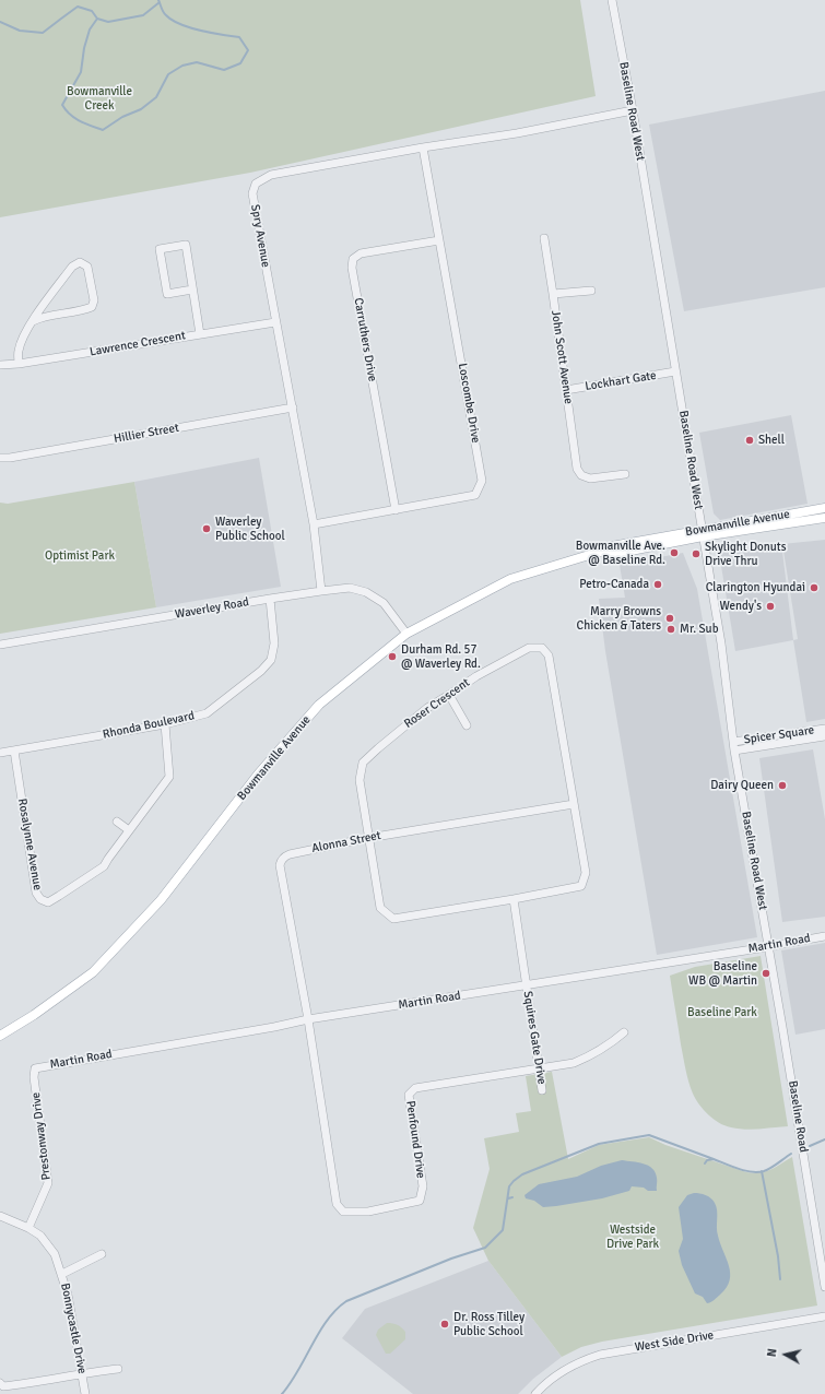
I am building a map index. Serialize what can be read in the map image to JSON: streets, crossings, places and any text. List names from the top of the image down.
{
  "streets": {
    "main road": ["Bowmanville Avenue"],
    "street": [
      "Baseline Road West",
      "Spry Avenue",
      "Carruthers Drive",
      "Lawrence Crescent",
      "John Scott Avenue",
      "Lockhart Gate",
      "Loscombe Drive",
      "Hillier Street",
      "Waverley Road",
      "Roser Crescent",
      "Rhonda Boulevard",
      "Spicer Square",
      "Alonna Street",
      "Rosalynne Avenue",
      "Martin Road",
      "Squires Gate Drive",
      "Baseline Road",
      "Prestonway Drive",
      "Penfound Drive",
      "Bonnycastle Drive",
      "West Side Drive"
    ]
  },
  "crossings": [
    ["Baseline Road West", "Spry Avenue"],
    ["Baseline Road West", "Lockhart Gate"],
    ["Baseline Road West", "Bowmanville Avenue"],
    ["Baseline Road West", "Spicer Square"],
    ["Baseline Road West", "Martin Road"],
    ["Baseline Road West", "Baseline Road"],
    ["Spry Avenue", "Lawrence Crescent"],
    ["Spry Avenue", "Loscombe Drive"],
    ["Spry Avenue", "Hillier Street"],
    ["Spry Avenue", "Waverley Road"],
    ["Carruthers Drive", "Loscombe Drive"],
    ["John Scott Avenue", "Lockhart Gate"],
    ["Bowmanville Avenue", "Waverley Road"],
    ["Waverley Road", "Rhonda Boulevard"],
    ["Roser Crescent", "Alonna Street"],
    ["Rhonda Boulevard", "Rosalynne Avenue"],
    ["Alonna Street", "Martin Road"],
    ["Alonna Street", "Penfound Drive"],
    ["Martin Road", "Squires Gate Drive"],
    ["Martin Road", "Baseline Road"],
    ["Martin Road", "Prestonway Drive"],
    ["Martin Road", "Penfound Drive"],
    ["Squires Gate Drive", "Penfound Drive"],
    ["Prestonway Drive", "Bonnycastle Drive"]
  ],
  "parks": [
    "Bowmanville Creek",
    "Optimist Park",
    "Baseline Park",
    "Westside Drive Park"
  ],
  "places": [
    "Shell",
    "Waverley Public School",
    "Bowmanville Ave. @ Baseline Rd.",
    "Skylight Donuts Drive Thru",
    "Petro-Canada",
    "Clarington Hyundai",
    "Wendy's",
    "Marry Browns Chicken & Taters",
    "Mr. Sub",
    "Durham Rd. 57 @ Waverley Rd.",
    "Dairy Queen",
    "Baseline WB @ Martin",
    "Dr. Ross Tilley Public School"
  ],
  "north": "left"
}
